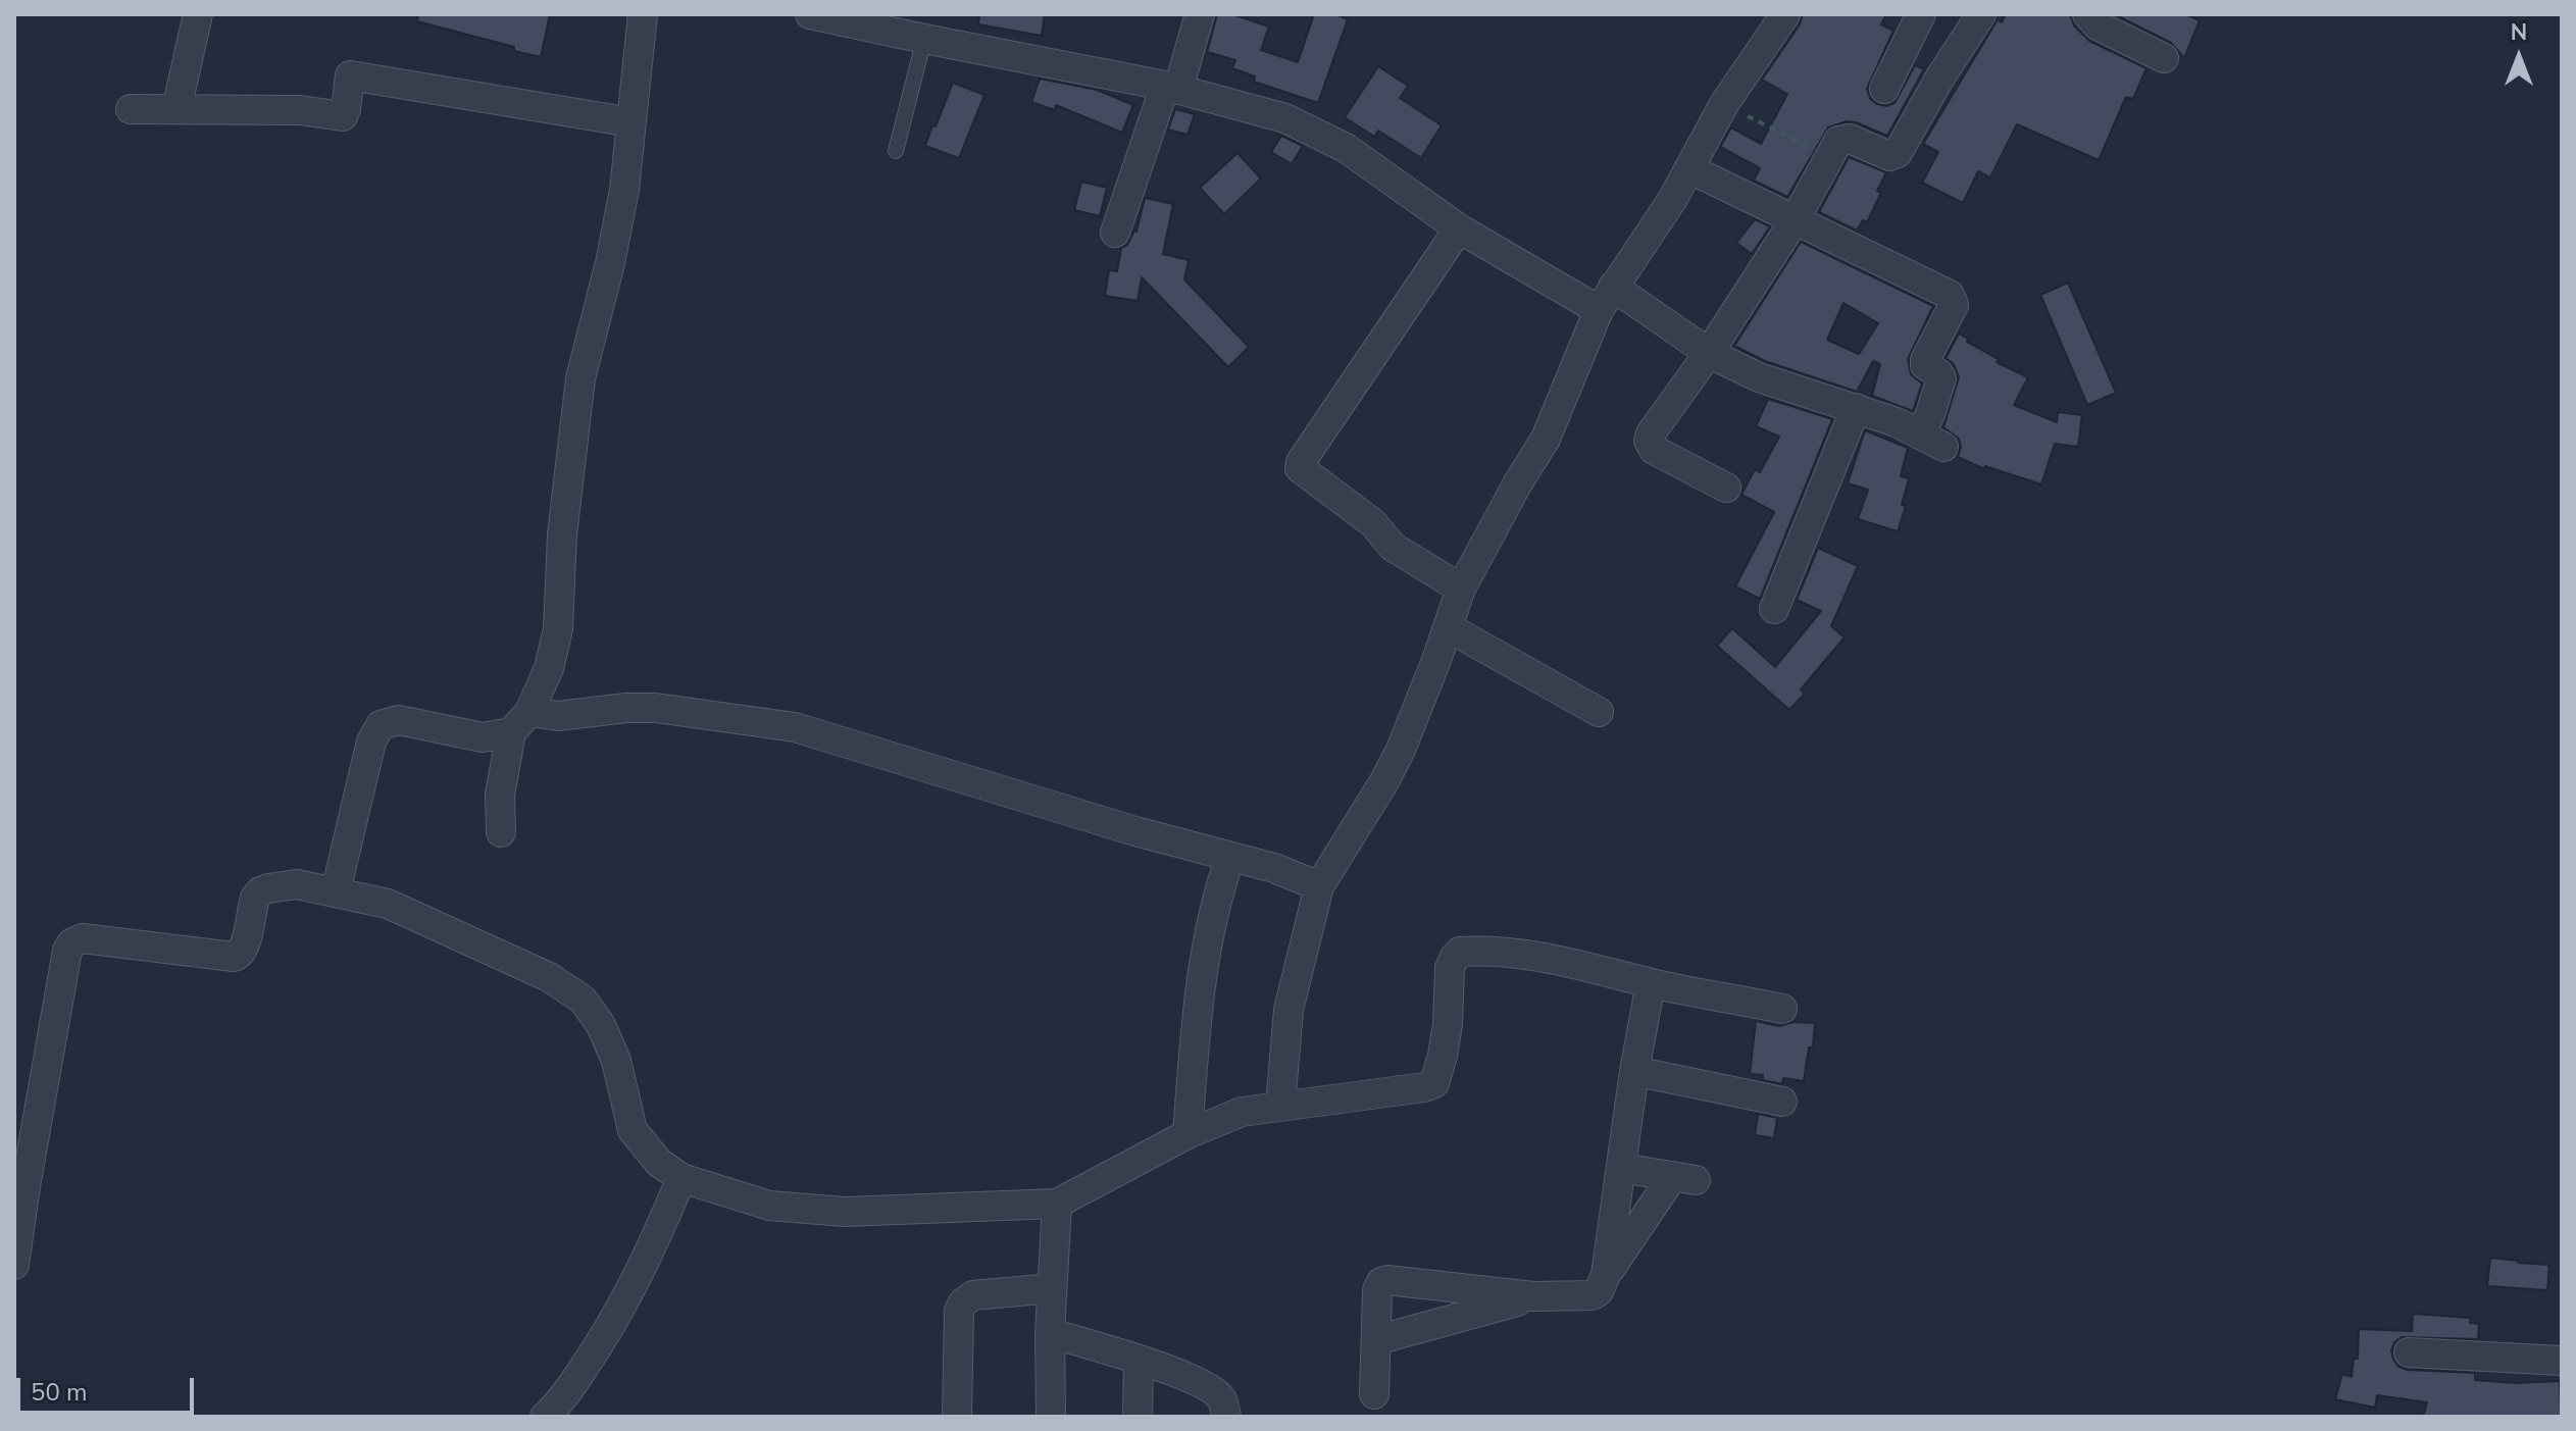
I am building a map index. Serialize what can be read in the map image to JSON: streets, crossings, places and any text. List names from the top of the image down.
{
  "scale_bar": "50 m",
  "north": "top"
}
